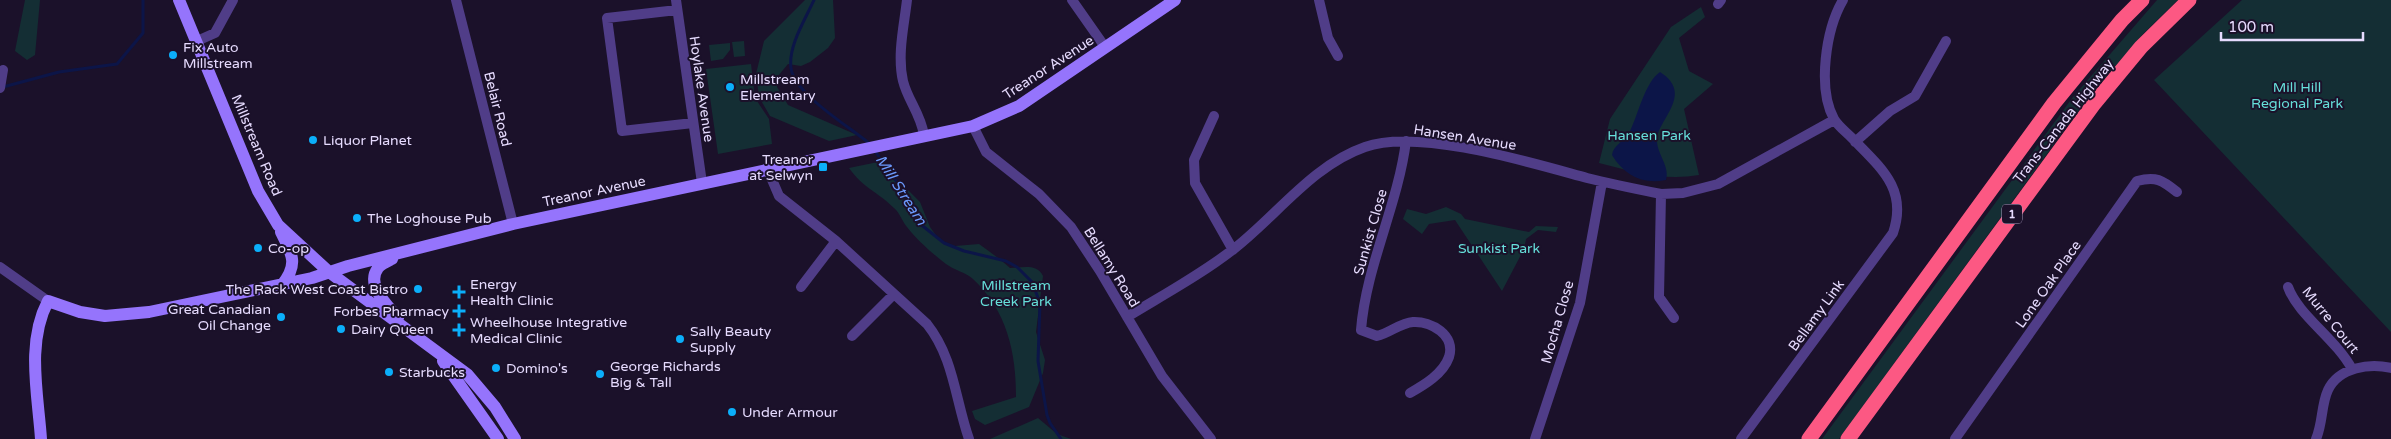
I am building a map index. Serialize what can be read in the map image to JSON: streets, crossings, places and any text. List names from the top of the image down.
{
  "streets": {
    "highway": ["Trans-Canada Highway", "1"],
    "street": [
      "Treanor Avenue",
      "Hoylake Avenue",
      "Belair Road",
      "Hansen Avenue",
      "Millstream Road",
      "Sunkist Close",
      "Bellamy Road",
      "Lone Oak Place",
      "Bellamy Link",
      "Murre Court",
      "Mocha Close"
    ]
  },
  "crossings": [
    ["Treanor Avenue", "Hoylake Avenue"],
    ["Treanor Avenue", "Belair Road"],
    ["Treanor Avenue", "Millstream Road"],
    ["Treanor Avenue", "Bellamy Road"],
    ["Hansen Avenue", "Sunkist Close"],
    ["Hansen Avenue", "Bellamy Road"],
    ["Hansen Avenue", "Mocha Close"]
  ],
  "water": ["Mill Stream"],
  "parks": [
    "Mill Hill Regional Park",
    "Hansen Park",
    "Sunkist Park",
    "Millstream Creek Park"
  ],
  "places": {
    "other": [
      "Fix Auto Millstream",
      "Millstream Elementary",
      "Liquor Planet",
      "The Loghouse Pub",
      "Co-op",
      "The Rack West Coast Bistro",
      "Great Canadian Oil Change",
      "Dairy Queen",
      "Sally Beauty Supply",
      "Domino's",
      "Starbucks",
      "George Richards Big & Tall",
      "Under Armour"
    ],
    "transit": ["Treanor at Selwyn"],
    "health": ["Energy Health Clinic", "Forbes Pharmacy", "Wheelhouse Integrative Medical Clinic"]
  },
  "scale_bar": "100 m"
}
